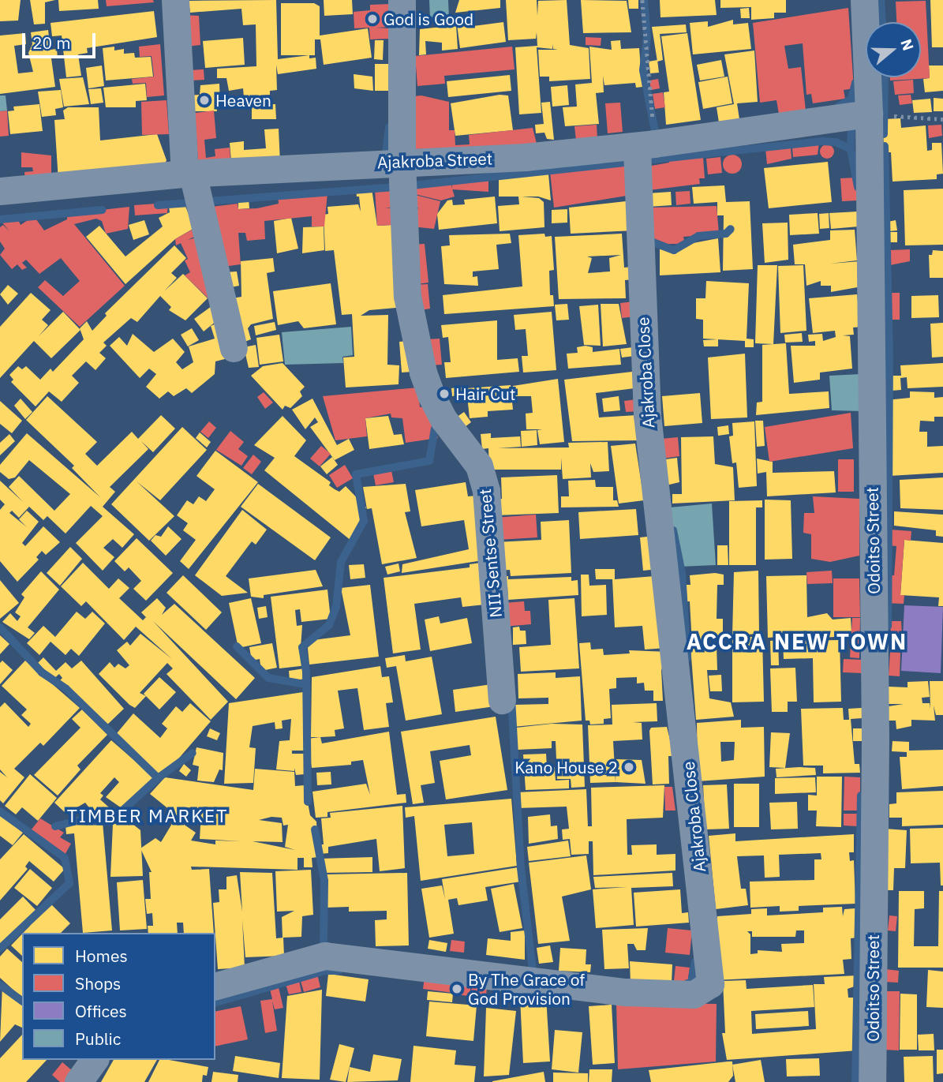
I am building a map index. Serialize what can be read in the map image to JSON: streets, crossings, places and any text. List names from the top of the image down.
{
  "streets": {
    "street": [
      "Ajakroba Street",
      "Ajakroba Close",
      "Odoitso Street",
      "NII Sentse Street"
    ]
  },
  "crossings": [
    ["Ajakroba Street", "Ajakroba Close"],
    ["Ajakroba Street", "Odoitso Street"],
    ["Ajakroba Street", "NII Sentse Street"]
  ],
  "districts": ["ACCRA NEW TOWN", "TIMBER MARKET"],
  "places": [
    "God is Good",
    "Heaven",
    "Hair Cut",
    "Kano House 2",
    "By The Grace of God Provision"
  ],
  "legend": [
    "Homes",
    "Shops",
    "Offices",
    "Public"
  ],
  "scale_bar": "20 m",
  "north": "right"
}
